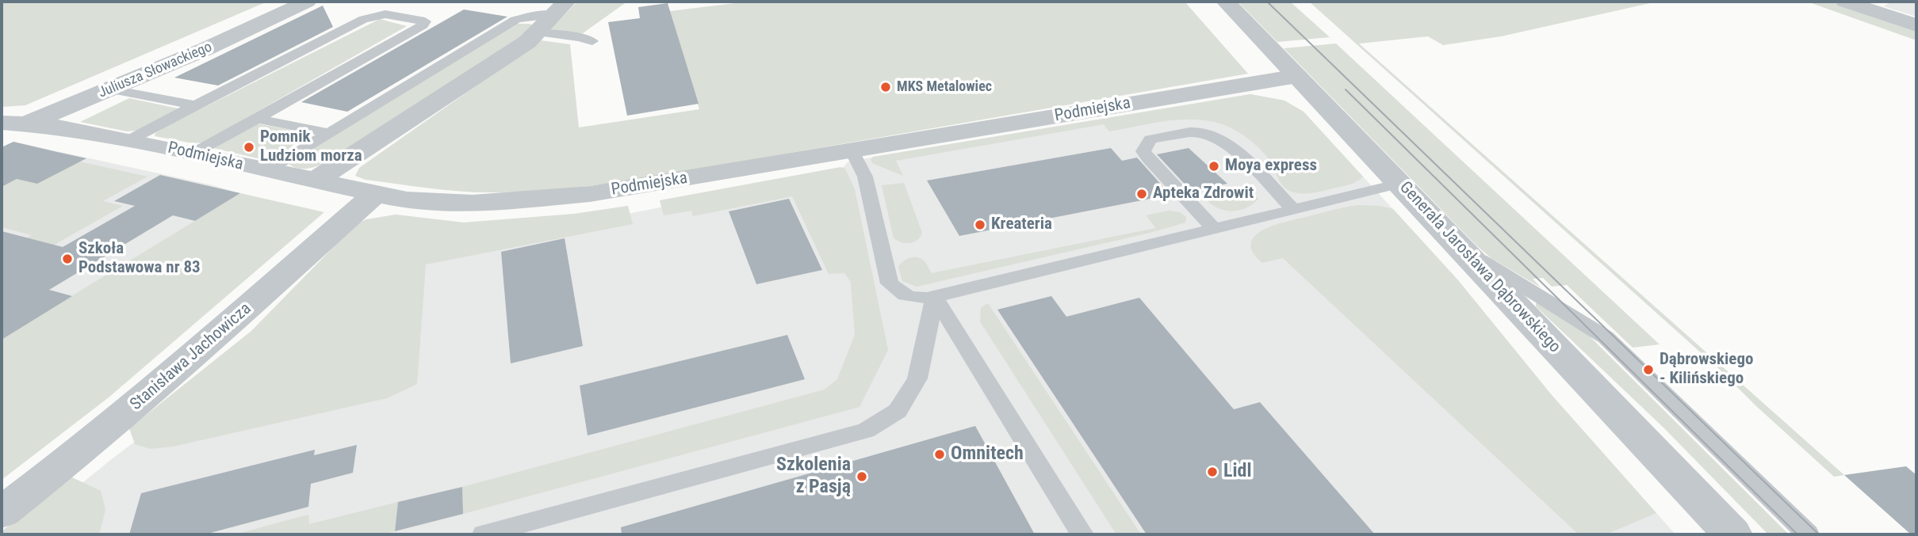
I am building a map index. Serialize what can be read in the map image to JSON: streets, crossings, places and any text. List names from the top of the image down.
{
  "streets": {
    "street": [
      "Juliusza Słowackiego",
      "Podmiejska",
      "Generała Jarosława Dąbrowskiego",
      "Stanisława Jachowicza"
    ]
  },
  "crossings": [
    ["Juliusza Słowackiego", "Podmiejska"],
    ["Podmiejska", "Generała Jarosława Dąbrowskiego"],
    ["Podmiejska", "Stanisława Jachowicza"]
  ],
  "places": [
    "MKS Metalowiec",
    "Pomnik Ludziom morza",
    "Moya express",
    "Apteka Zdrowit",
    "Kreateria",
    "Szkoła Podstawowa nr 83",
    "Dąbrowskiego - Kilińskiego",
    "Omnitech",
    "Lidl",
    "Szkolenia z Pasją"
  ]
}
